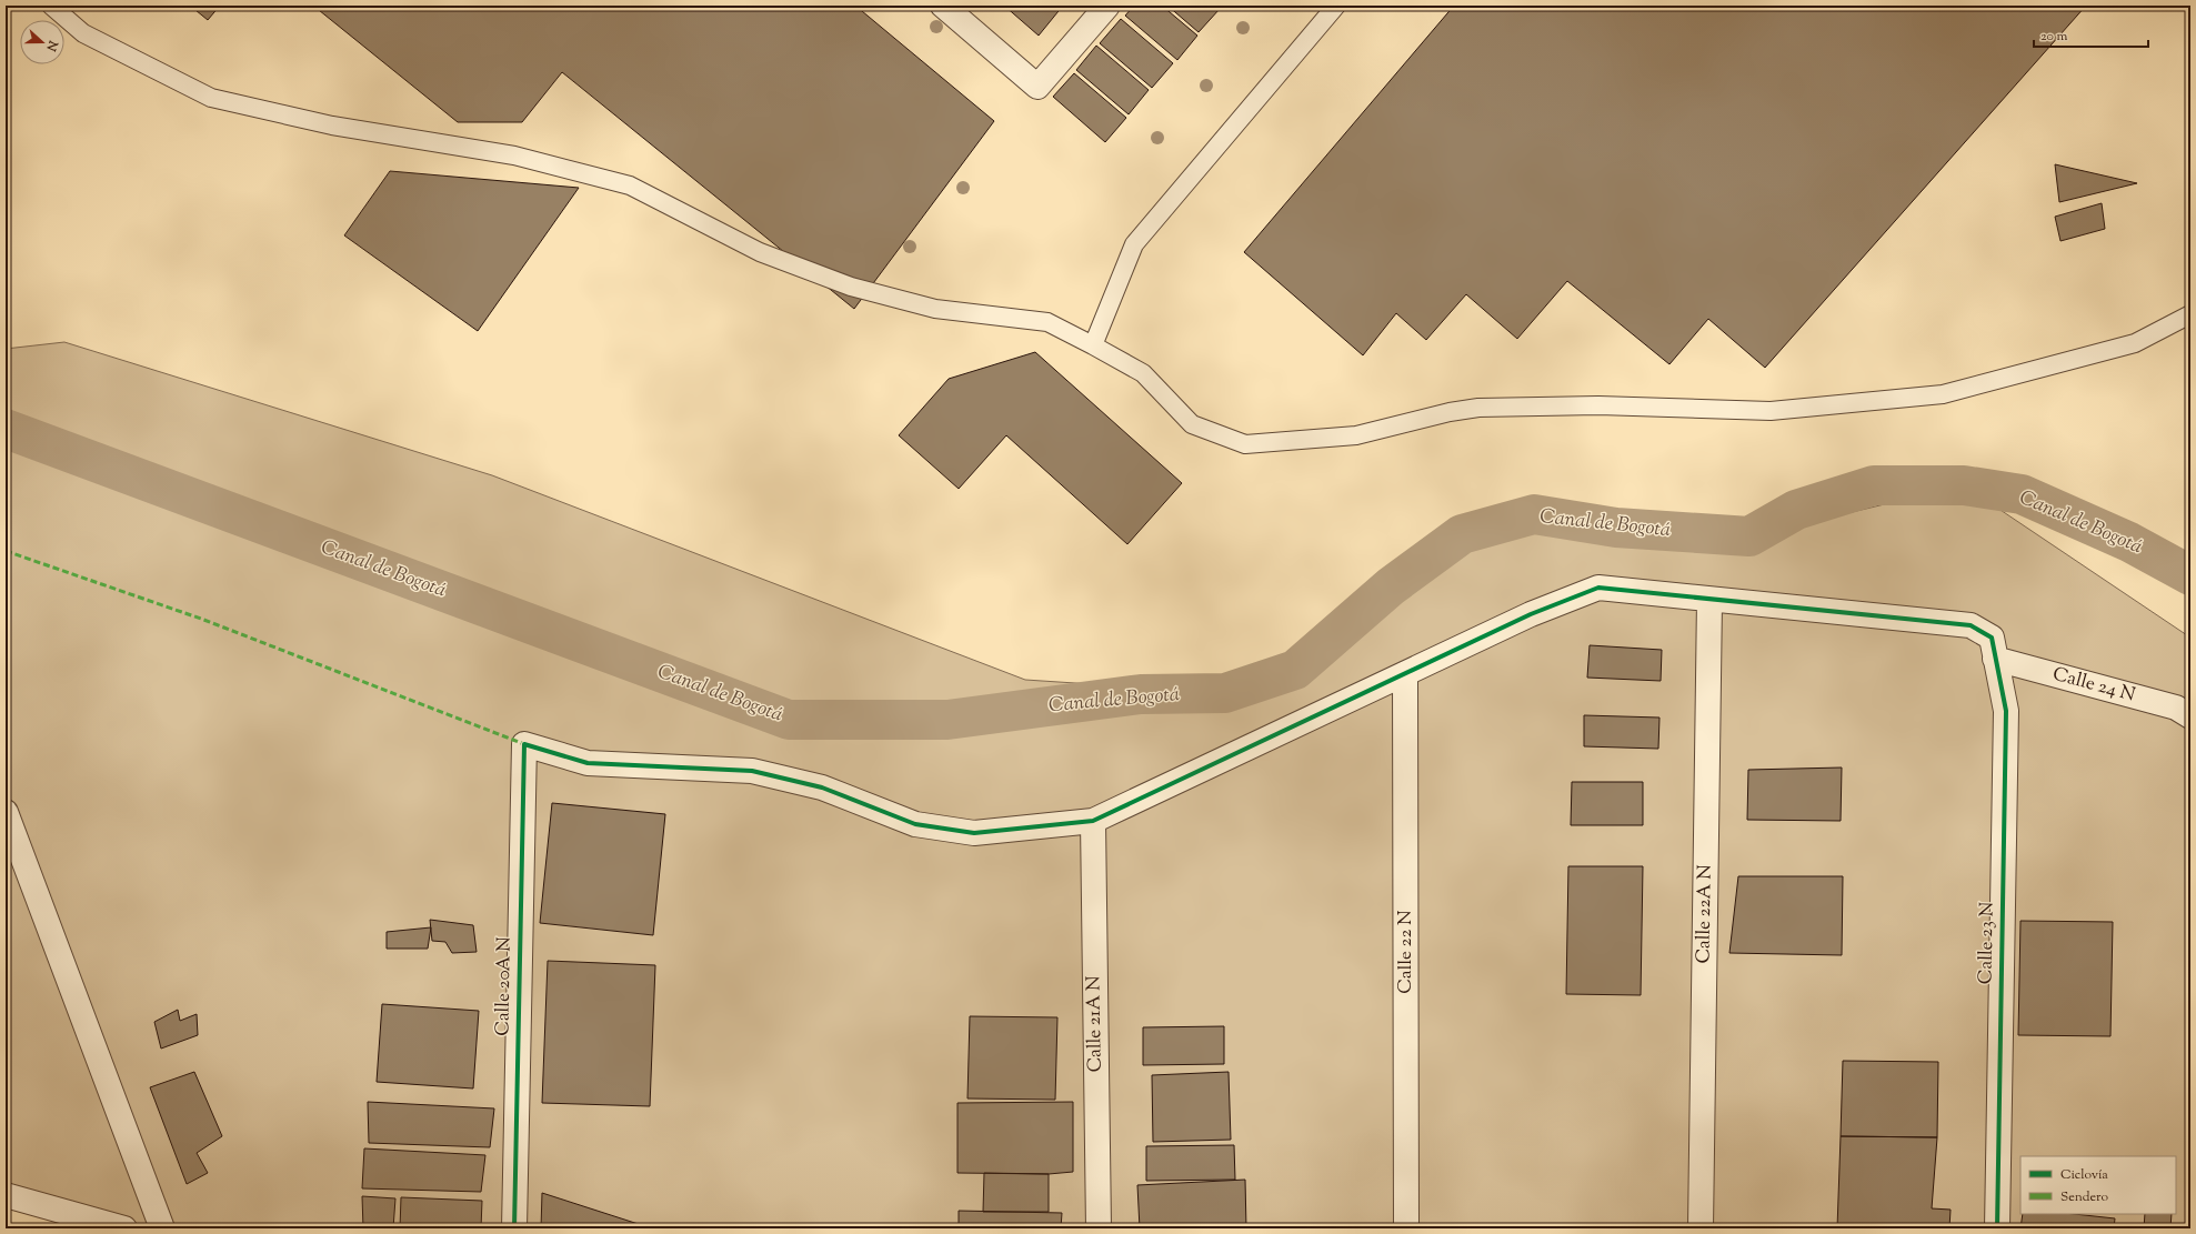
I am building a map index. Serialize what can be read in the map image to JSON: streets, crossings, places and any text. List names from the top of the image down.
{
  "streets": {
    "street": [
      "Calle 24 N",
      "Calle 22A N",
      "Calle 23 N",
      "Calle 22 N",
      "Calle 20A N",
      "Calle 21A N"
    ]
  },
  "crossings": [
    ["Calle 24 N", "Calle 23 N"],
    ["Calle 22A N", "Calle 23 N"],
    ["Calle 20A N", "Calle 21A N"]
  ],
  "water": ["Canal de Bogotá"],
  "legend": ["Ciclovía", "Sendero"],
  "scale_bar": "20 m",
  "north": "right"
}
